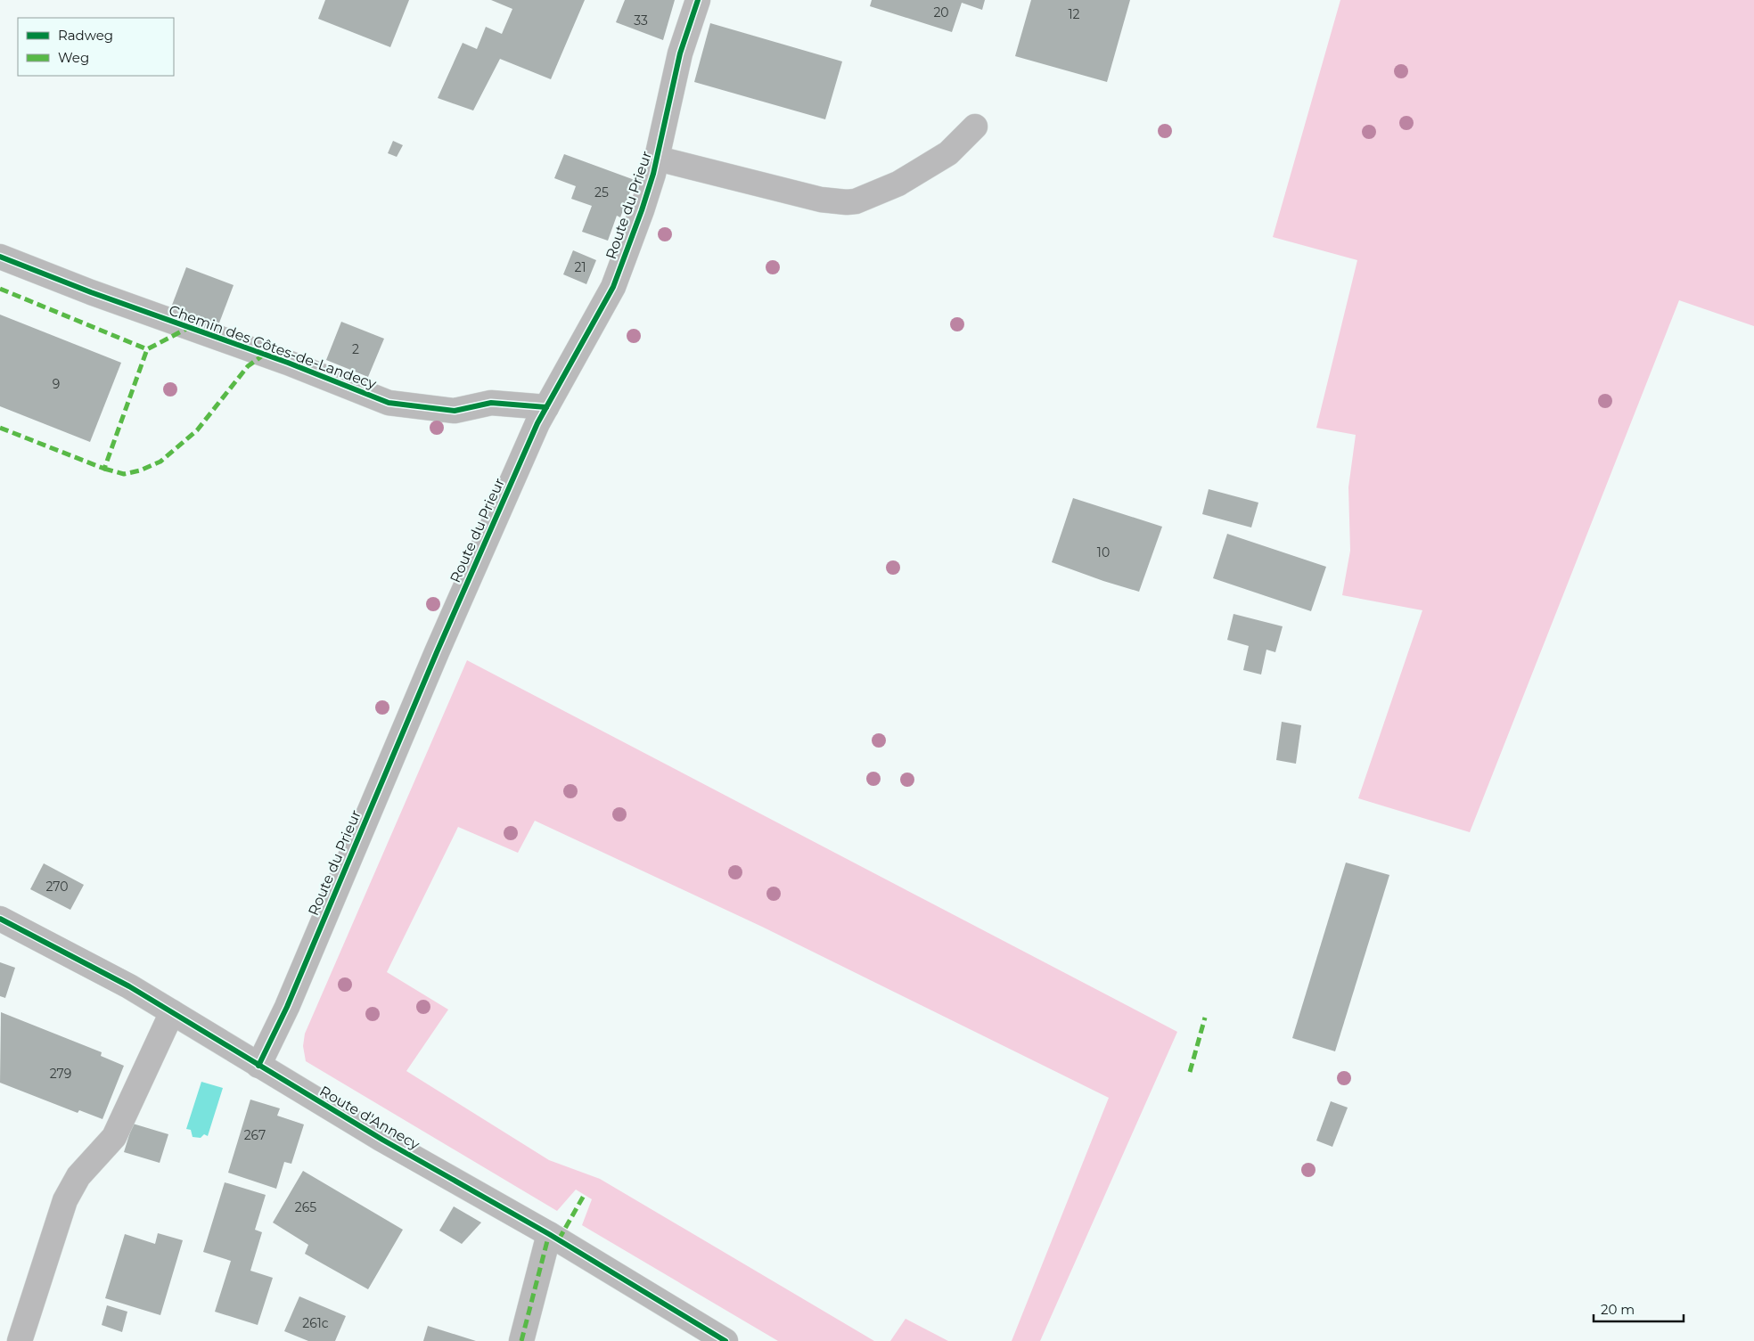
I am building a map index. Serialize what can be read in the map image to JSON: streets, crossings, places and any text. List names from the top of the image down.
{
  "streets": {
    "street": ["Route du Prieur", "Chemin des Côtes-de-Landecy", "Route d'Annecy"]
  },
  "crossings": [
    ["Route du Prieur", "Chemin des Côtes-de-Landecy"],
    ["Route du Prieur", "Route d'Annecy"]
  ],
  "house_numbers": [
    "20",
    "12",
    "33",
    "25",
    "21",
    "2",
    "9",
    "10",
    "270",
    "279",
    "267",
    "265",
    "261c"
  ],
  "legend": ["Radweg", "Weg"],
  "scale_bar": "20 m"
}
